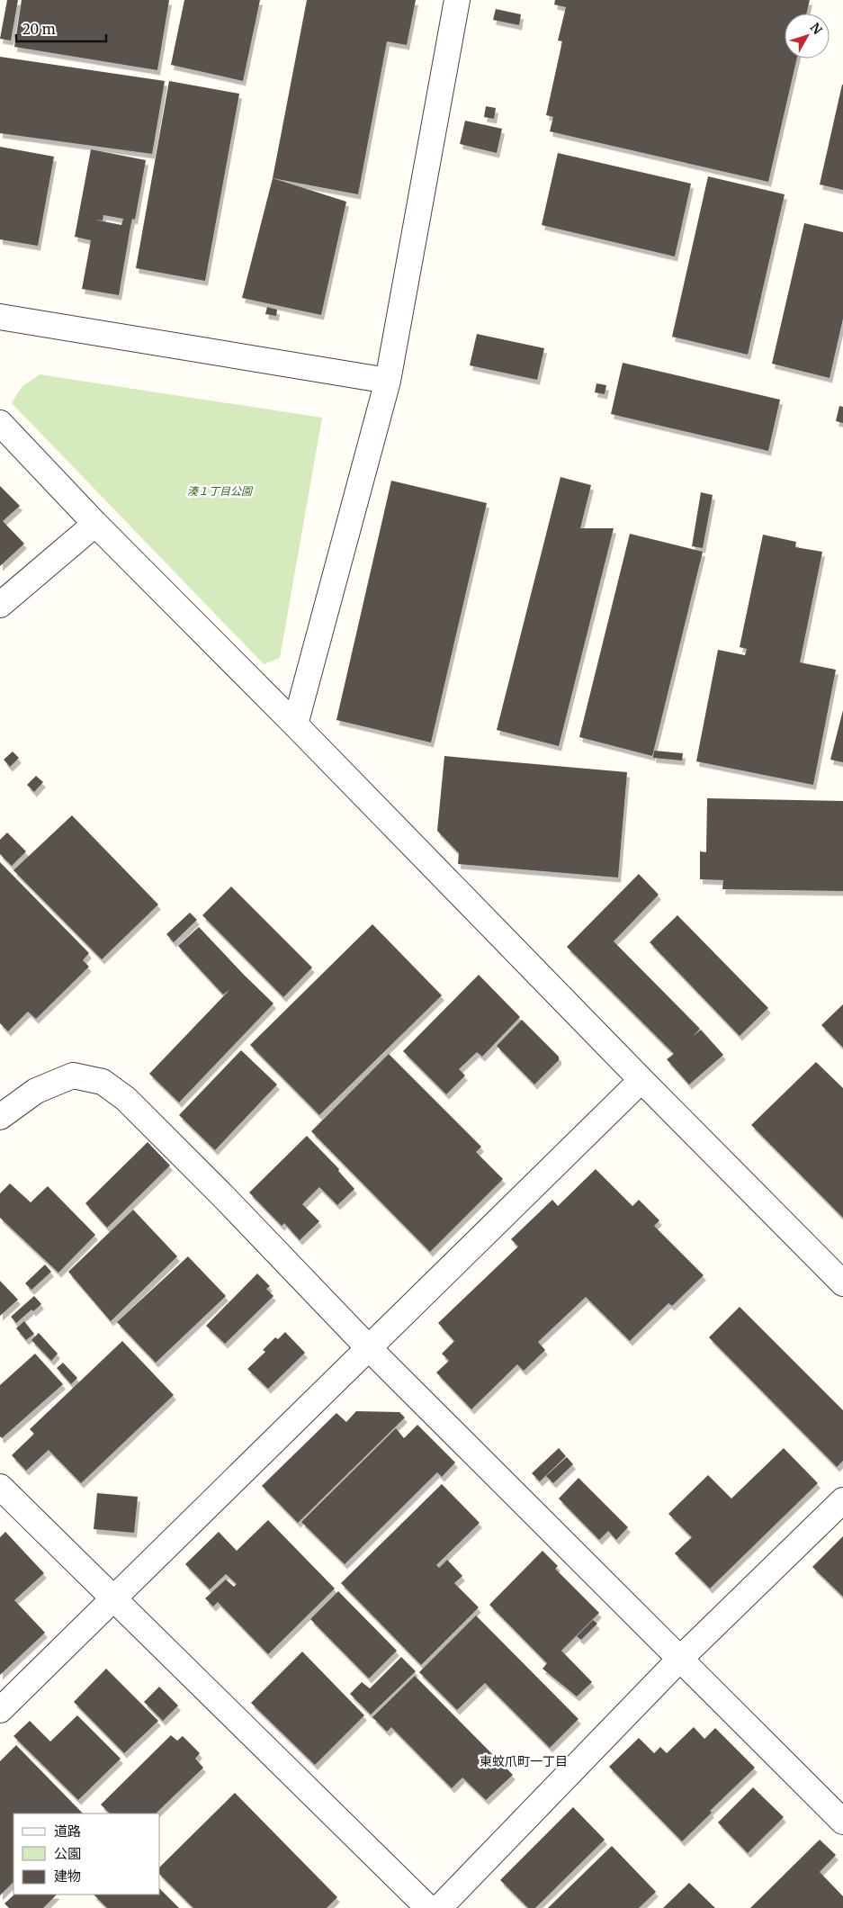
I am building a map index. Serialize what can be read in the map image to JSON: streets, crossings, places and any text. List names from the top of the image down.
{
  "districts": ["東蚊爪町一丁目"],
  "parks": ["湊１丁目公園"],
  "legend": ["道路", "公園", "建物"],
  "scale_bar": "20 m",
  "north": "top right"
}
